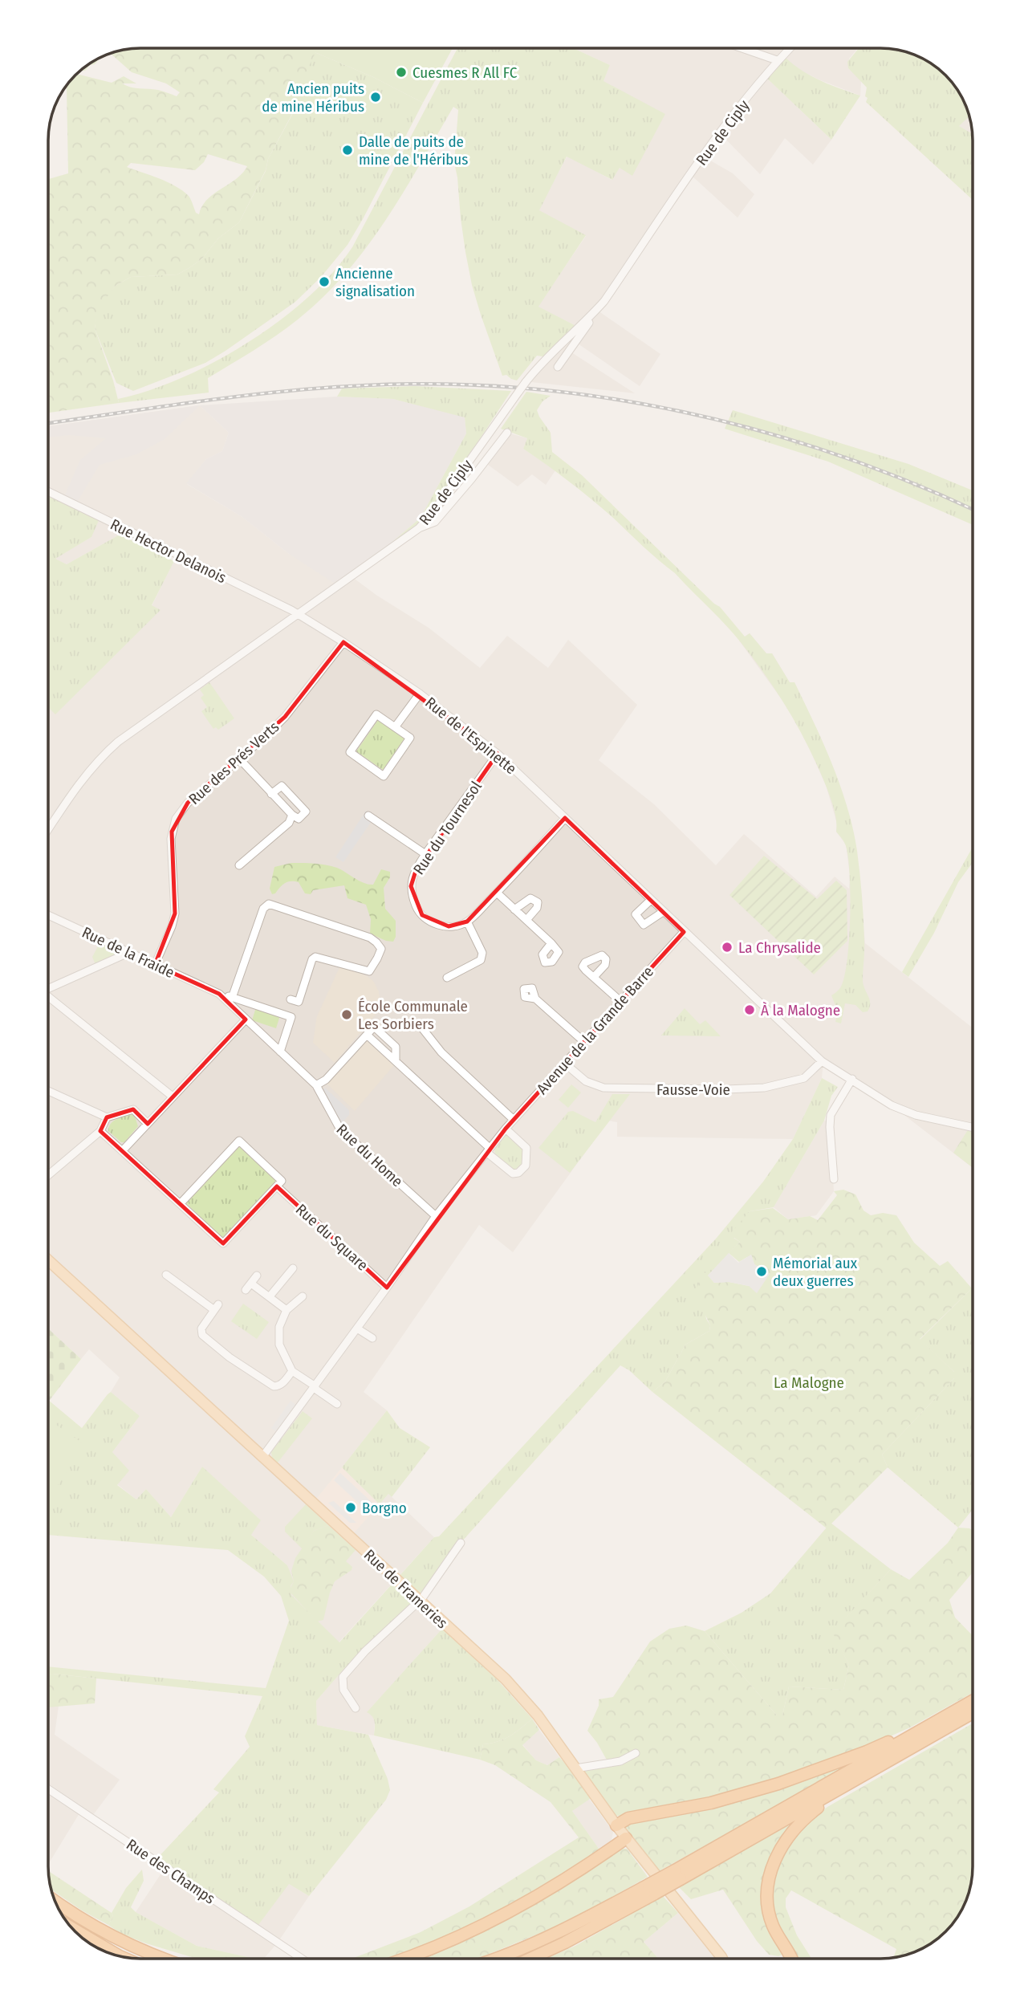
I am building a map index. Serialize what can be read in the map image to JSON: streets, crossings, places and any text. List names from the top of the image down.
{
  "streets": {
    "main road": ["Rue de Frameries"],
    "street": [
      "Rue de Ciply",
      "Rue Hector Delanois",
      "Rue de l'Espinette",
      "Rue des Prés Verts",
      "Rue du Tournesol",
      "Rue de la Fraide",
      "Avenue de la Grande Barre",
      "Fausse-Voie",
      "Rue du Home",
      "Rue du Square",
      "Rue des Champs"
    ]
  },
  "crossings": [
    ["Rue de Ciply", "Rue Hector Delanois"],
    ["Rue de Ciply", "Rue de l'Espinette"],
    ["Rue Hector Delanois", "Rue de l'Espinette"],
    ["Rue de l'Espinette", "Rue des Prés Verts"],
    ["Rue de l'Espinette", "Rue du Tournesol"],
    ["Rue de l'Espinette", "Avenue de la Grande Barre"],
    ["Rue de l'Espinette", "Fausse-Voie"],
    ["Rue des Prés Verts", "Rue de la Fraide"],
    ["Rue de la Fraide", "Rue du Home"],
    ["Avenue de la Grande Barre", "Fausse-Voie"],
    ["Avenue de la Grande Barre", "Rue du Home"],
    ["Avenue de la Grande Barre", "Rue du Square"],
    ["Avenue de la Grande Barre", "Rue de Frameries"]
  ],
  "parks": ["La Malogne"],
  "places": [
    "Cuesmes R All FC",
    "Ancien puits de mine Héribus",
    "Dalle de puits de mine de l'Héribus",
    "Ancienne signalisation",
    "La Chrysalide",
    "À la Malogne",
    "École Communale Les Sorbiers",
    "Mémorial aux deux guerres",
    "Borgno"
  ]
}
